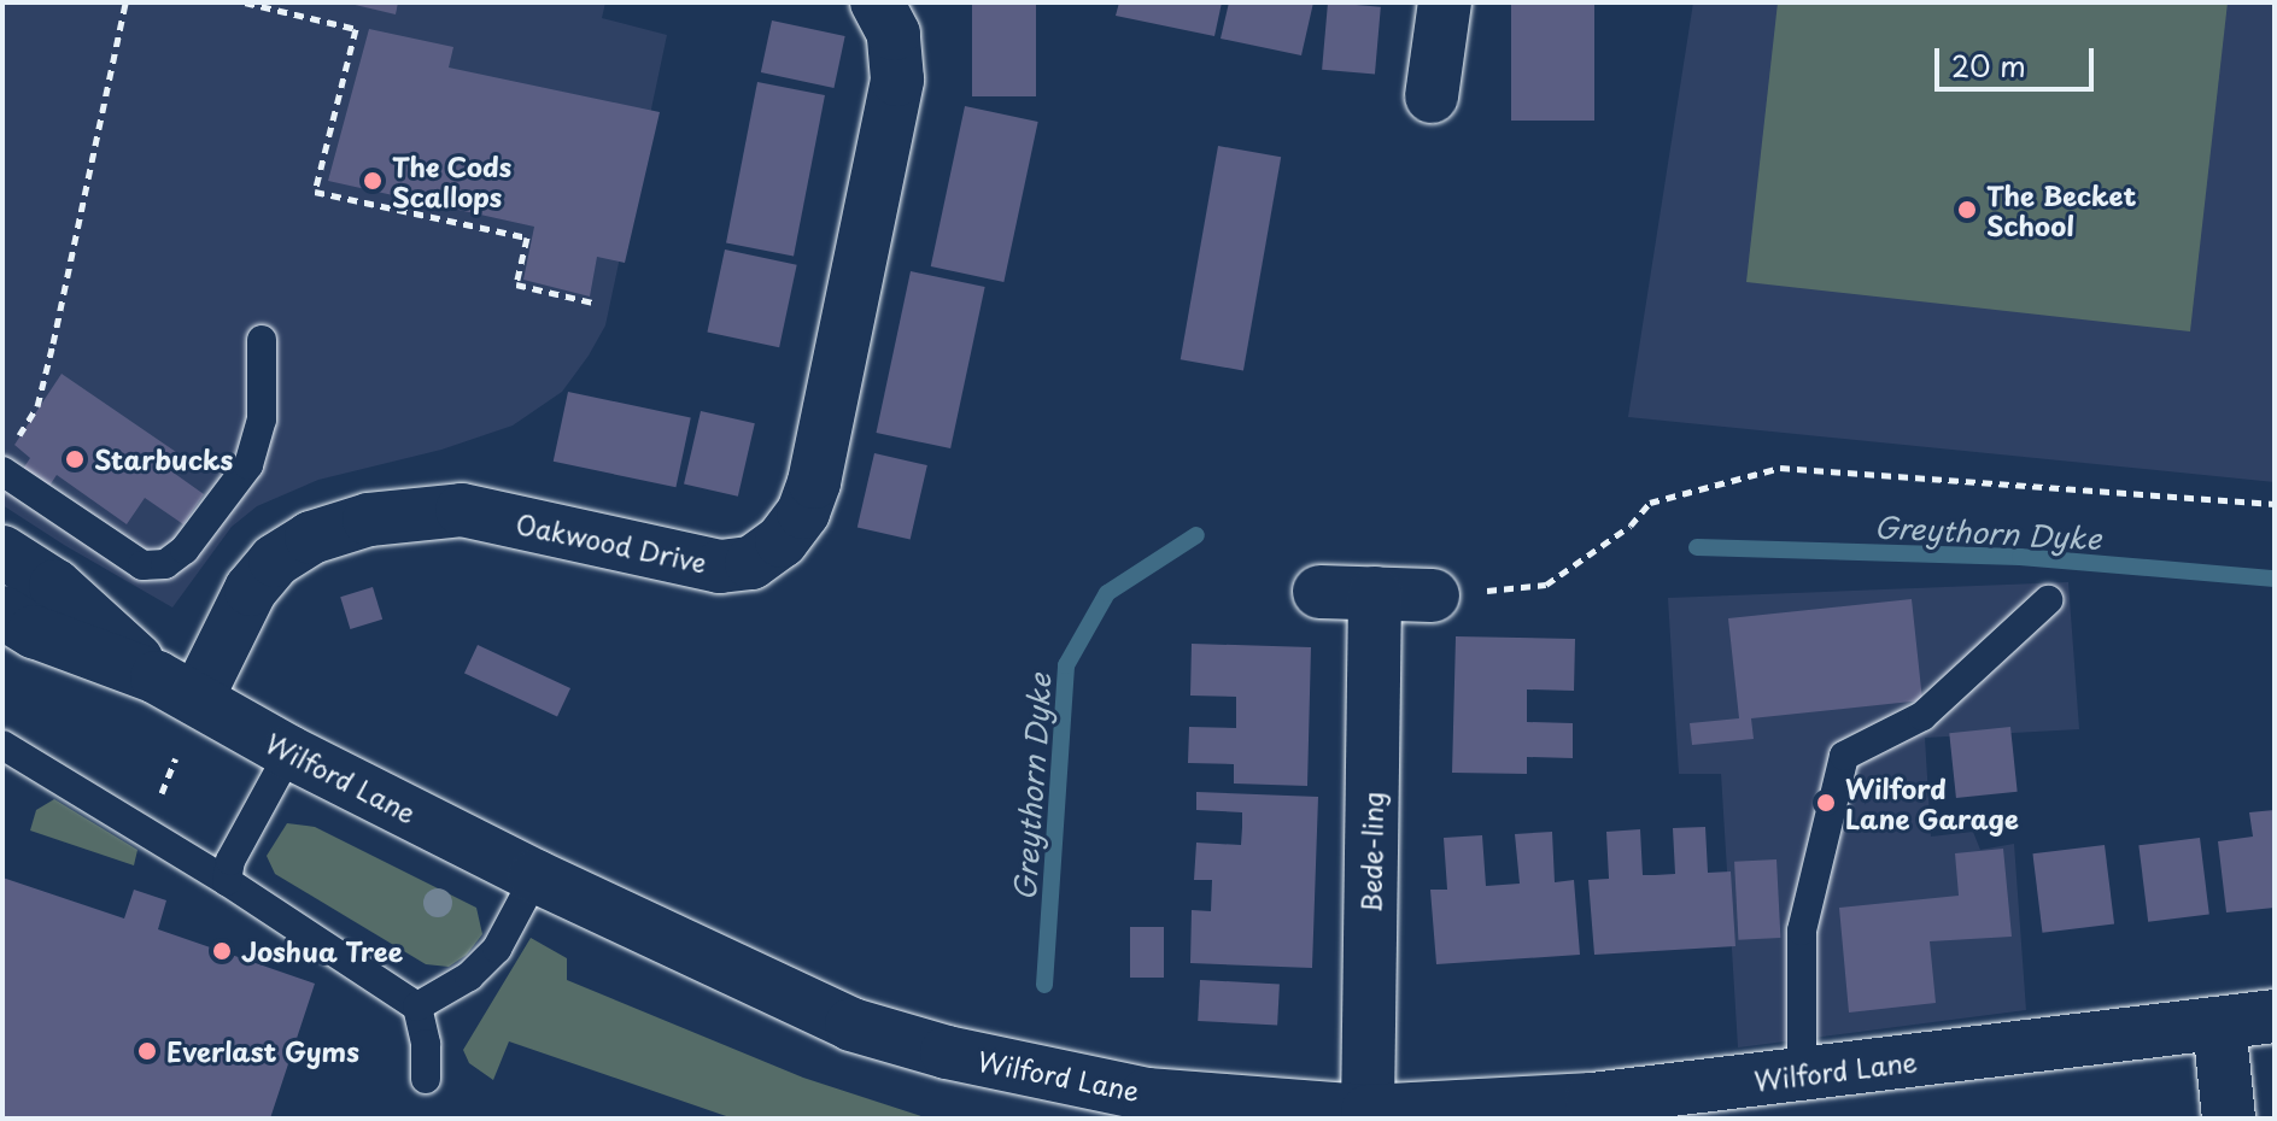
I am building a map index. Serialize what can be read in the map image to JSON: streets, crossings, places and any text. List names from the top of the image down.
{
  "streets": {
    "main road": ["Oakwood Drive", "Wilford Lane", "Bede-ling"]
  },
  "crossings": [
    ["Oakwood Drive", "Wilford Lane"],
    ["Wilford Lane", "Bede-ling"]
  ],
  "water": ["Greythorn Dyke"],
  "places": [
    "The Cods Scallops",
    "The Becket School",
    "Starbucks",
    "Wilford Lane Garage",
    "Joshua Tree",
    "Everlast Gyms"
  ],
  "scale_bar": "20 m"
}
